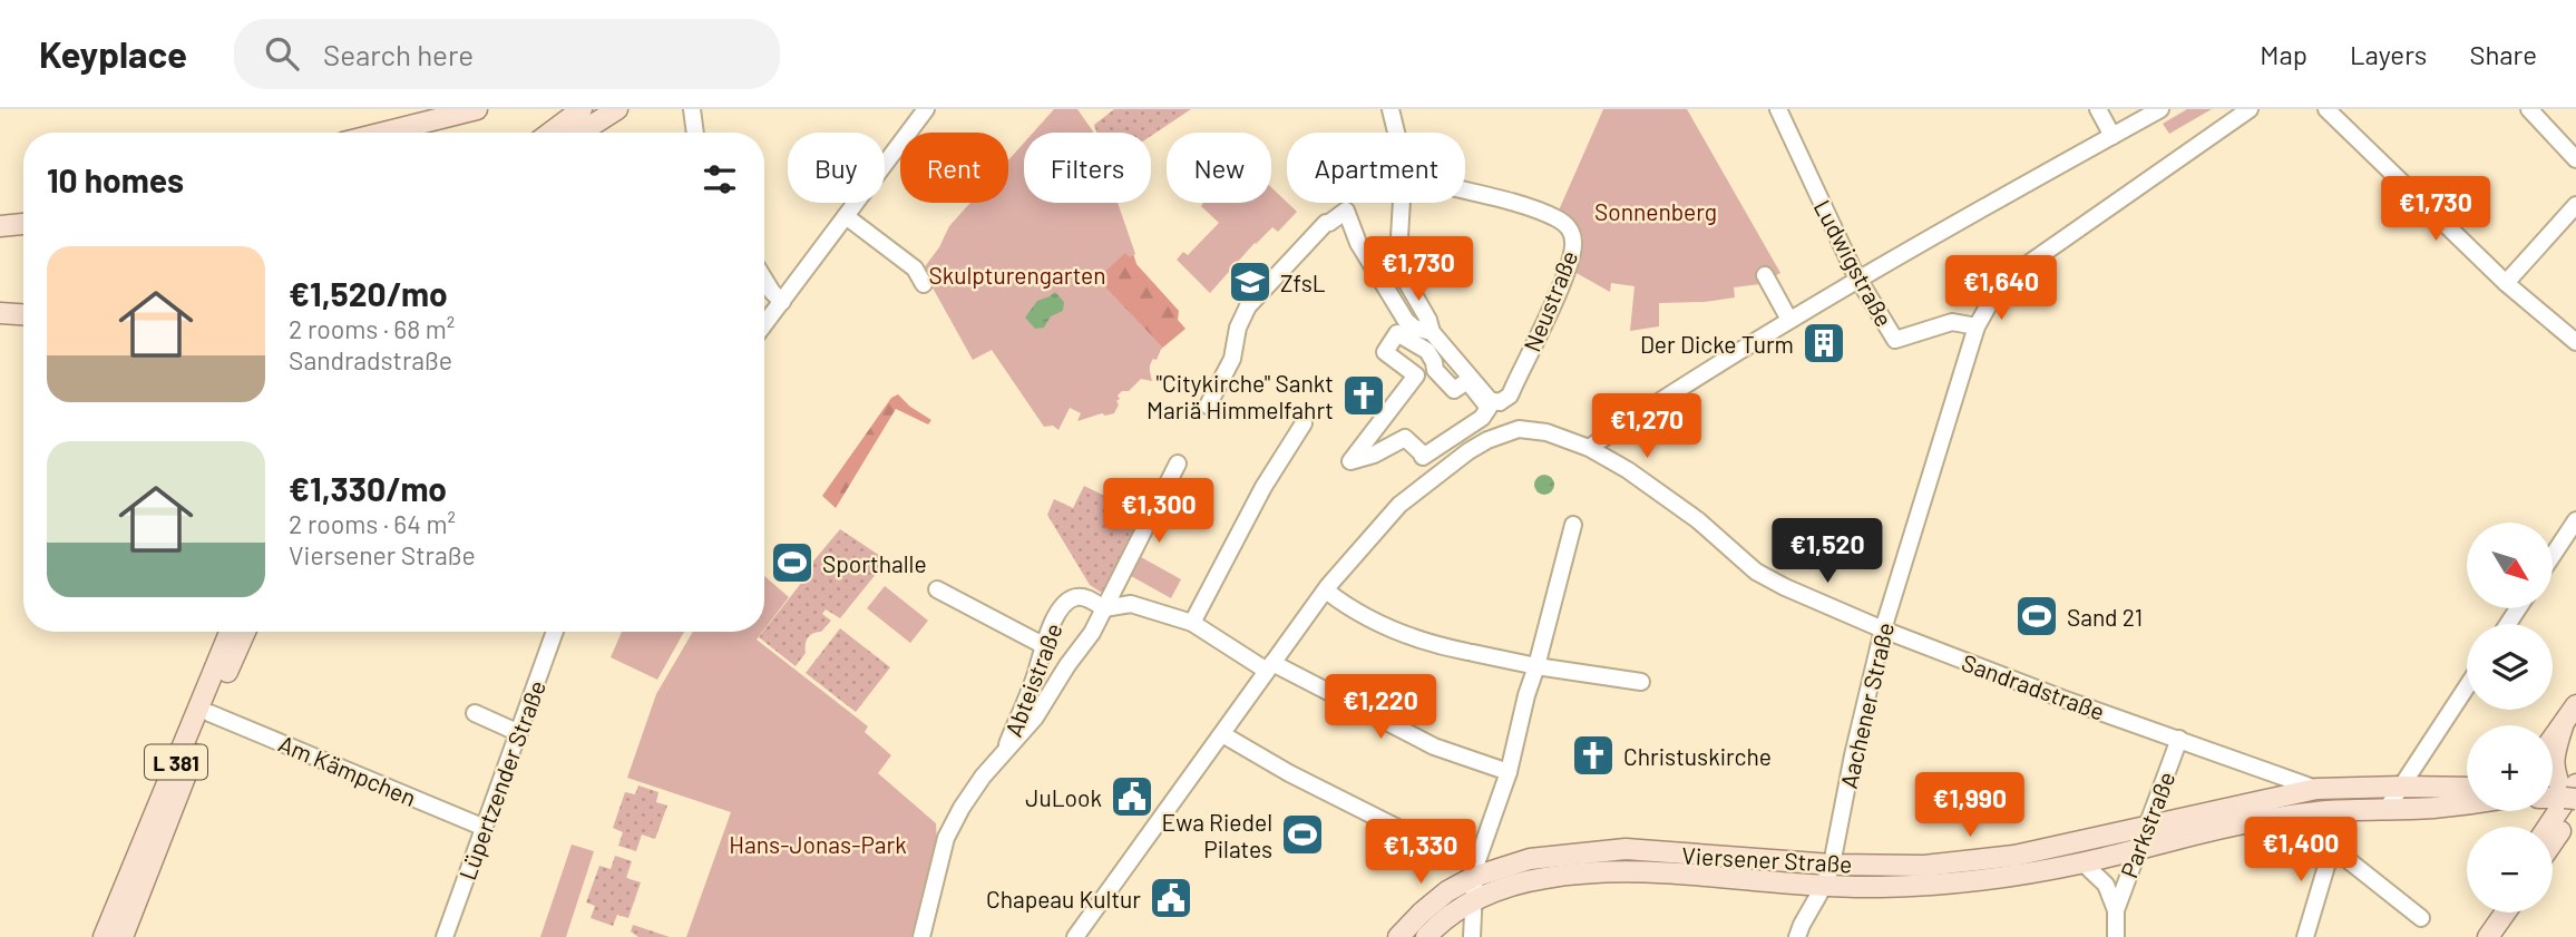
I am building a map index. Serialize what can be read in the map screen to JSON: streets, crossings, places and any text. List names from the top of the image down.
{
  "streets": {
    "main road": ["L 381", "Viersener Straße"],
    "street": [
      "Ludwigstraße",
      "Neustraße",
      "Abteistraße",
      "Sandradstraße",
      "Aachener Straße",
      "Am Kämpchen",
      "Lüpertzender Straße",
      "Parkstraße"
    ]
  },
  "crossings": [
    ["Ludwigstraße", "Aachener Straße"],
    ["Sandradstraße", "Aachener Straße"],
    ["Sandradstraße", "Parkstraße"],
    ["Sandradstraße", "Viersener Straße"],
    ["Aachener Straße", "Viersener Straße"],
    ["L 381", "Am Kämpchen"],
    ["Am Kämpchen", "Lüpertzender Straße"],
    ["Parkstraße", "Viersener Straße"]
  ],
  "parks": ["Sonnenberg", "Skulpturengarten", "Hans-Jonas-Park"],
  "places": {
    "school or university": ["ZfsL"],
    "building": ["Der Dicke Turm"],
    "church": ["\"Citykirche\" Sankt Mariä Himmelfahrt", "Christuskirche"],
    "sports": ["Sporthalle", "Sand 21", "Ewa Riedel Pilates"],
    "public building": ["JuLook", "Chapeau Kultur"]
  },
  "north": "bottom right",
  "page": {
    "header": "Keyplace",
    "search": "Search here",
    "nav": ["Map", "Layers", "Share"],
    "chip": [
      "Buy",
      "Rent",
      "Filters",
      "New",
      "Apartment"
    ],
    "heading": "10 homes",
    "price": [
      "€1,730",
      "€1,730",
      "€1,640",
      "€1,270",
      "€1,300",
      "€1,520",
      "€1,220",
      "€1,990",
      "€1,400",
      "€1,330"
    ],
    "list": [
      {
        "name": "€1,520/mo",
        "note": "2 rooms · 68 m² · Sandradstraße"
      },
      {
        "name": "€1,330/mo",
        "note": "2 rooms · 64 m² · Viersener Straße"
      }
    ],
    "map_buttons": ["+", "−"]
  }
}
